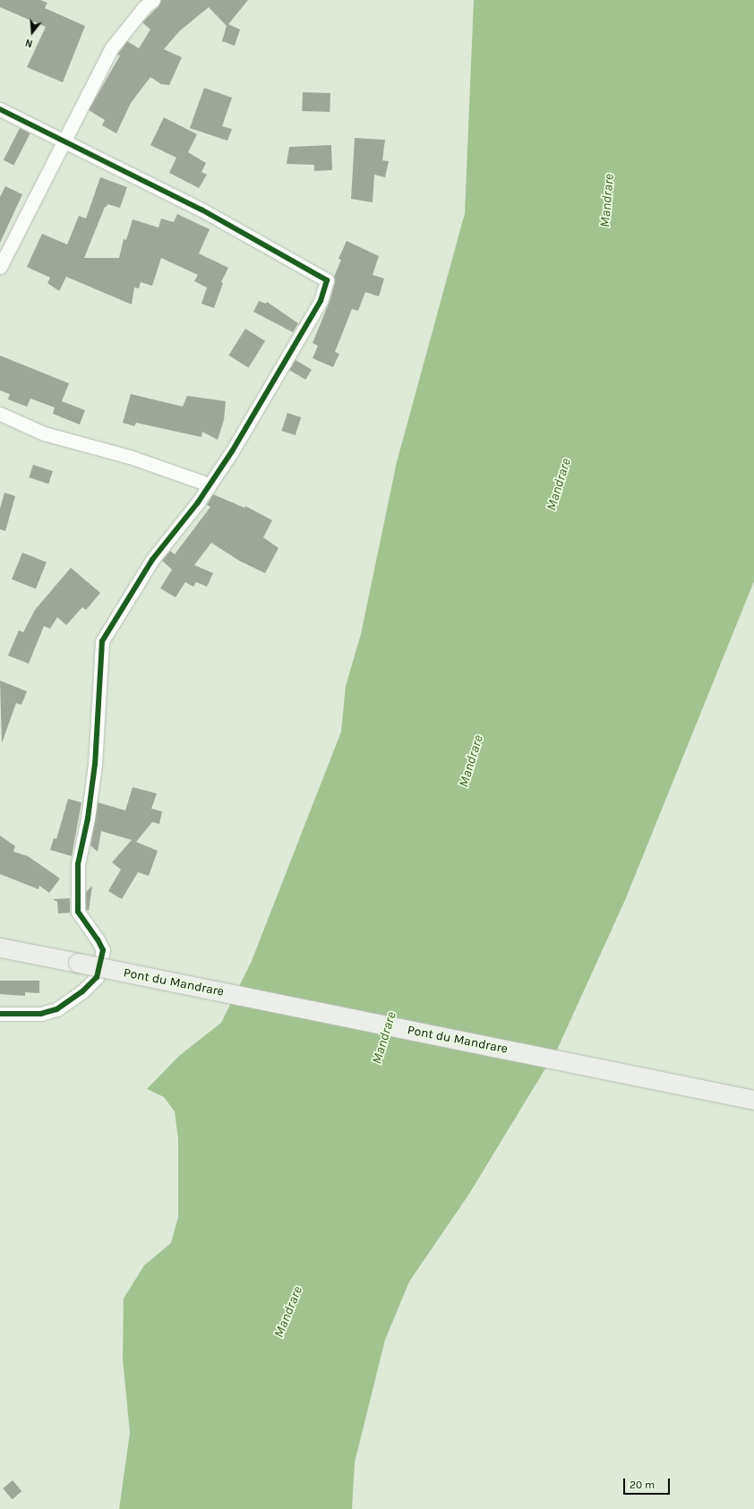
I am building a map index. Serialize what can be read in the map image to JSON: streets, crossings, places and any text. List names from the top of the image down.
{
  "streets": {
    "main road": ["Pont du Mandrare"]
  },
  "water": ["Mandrare"],
  "scale_bar": "20 m",
  "north": "bottom"
}
